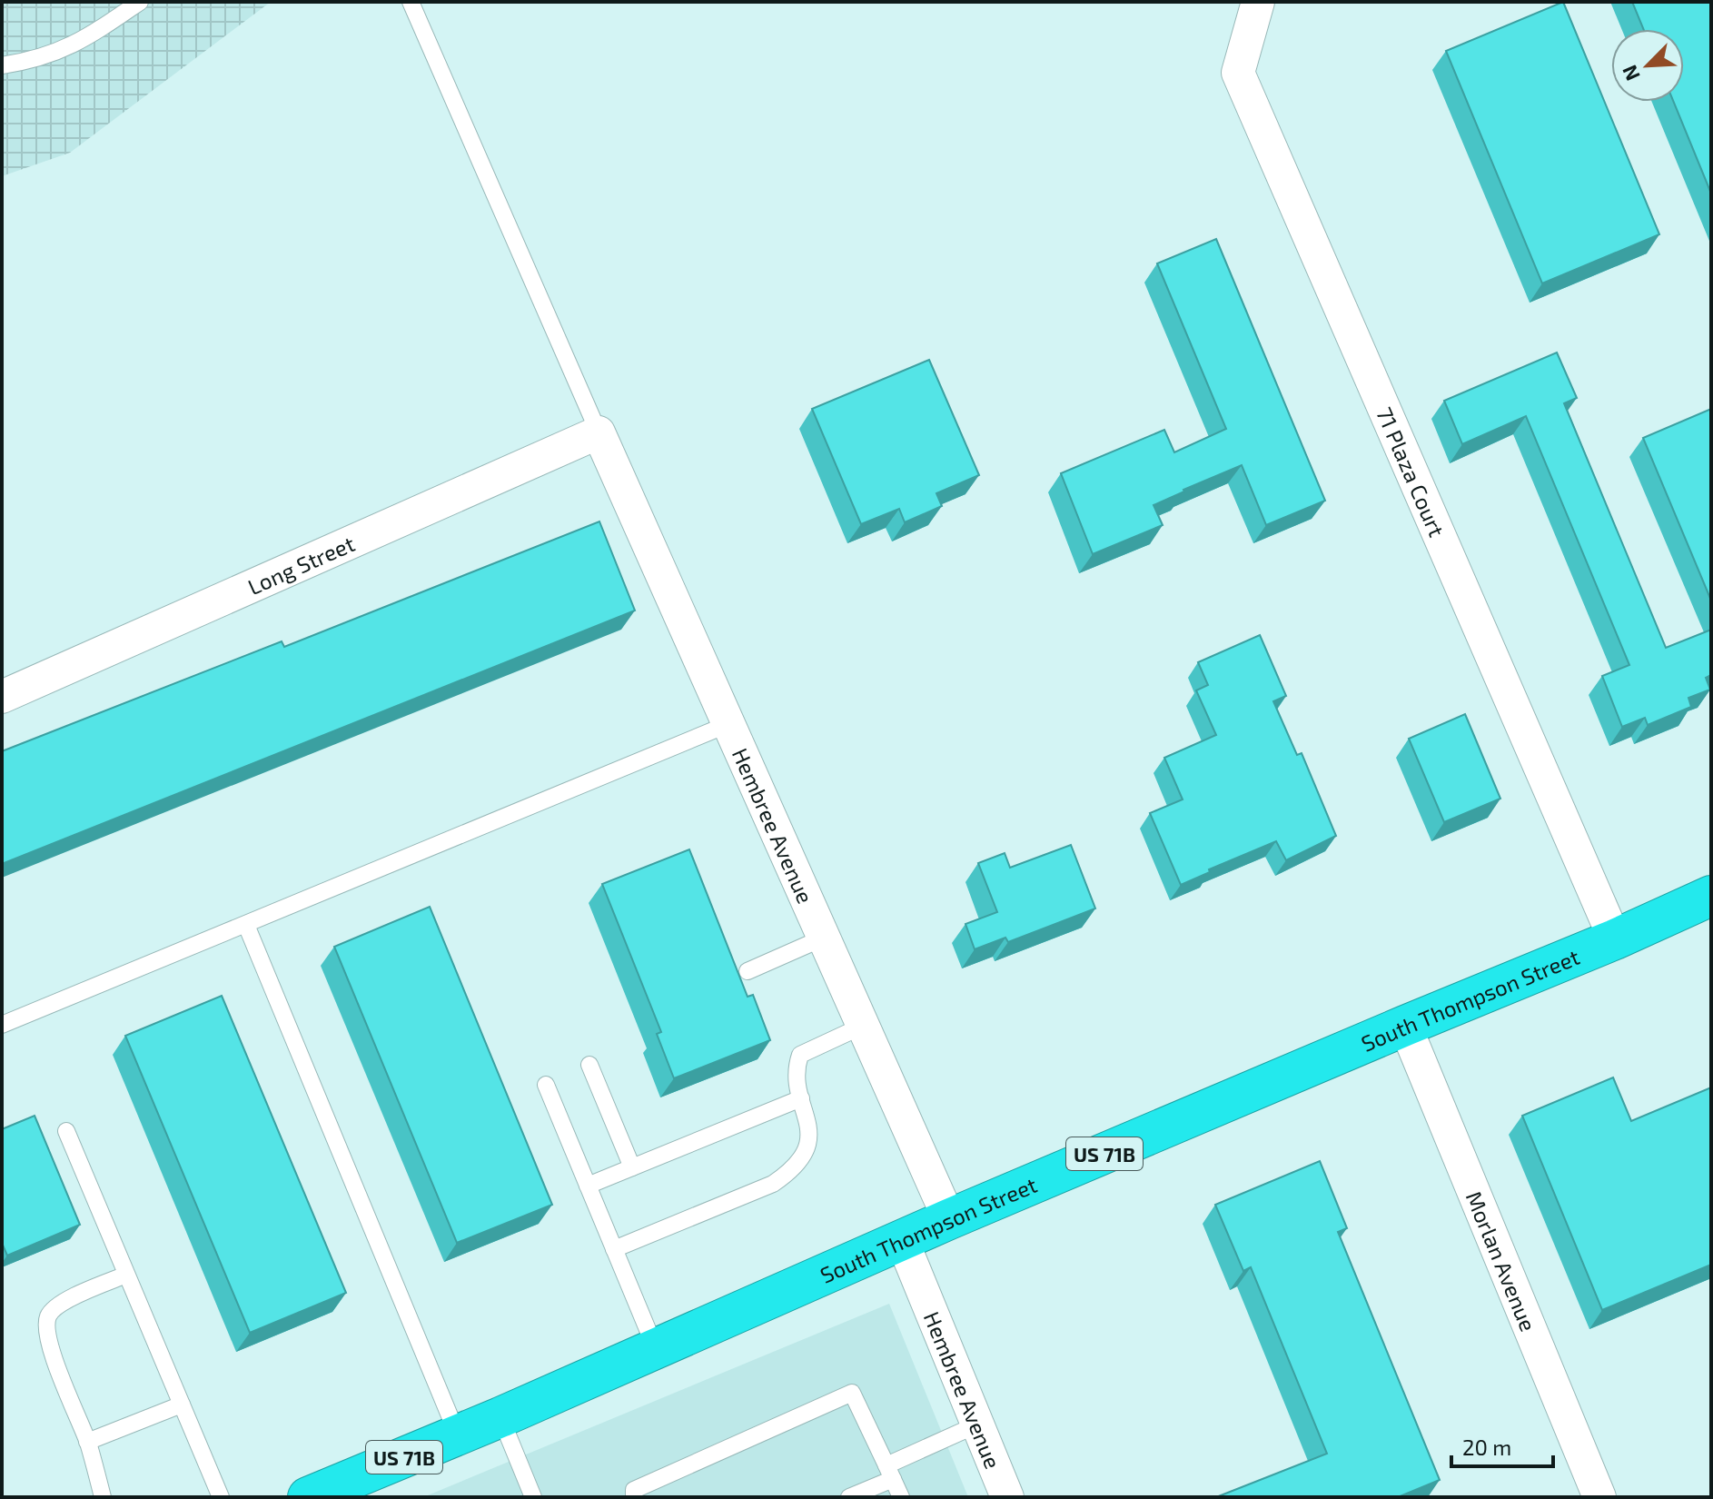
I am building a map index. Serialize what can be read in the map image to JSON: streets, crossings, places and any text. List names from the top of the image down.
{
  "streets": {
    "highway": ["South Thompson Street", "US 71B"],
    "street": [
      "71 Plaza Court",
      "Long Street",
      "Hembree Avenue",
      "Morlan Avenue"
    ]
  },
  "crossings": [
    ["71 Plaza Court", "South Thompson Street"],
    ["Long Street", "Hembree Avenue"],
    ["Hembree Avenue", "South Thompson Street"],
    ["South Thompson Street", "Morlan Avenue"]
  ],
  "scale_bar": "20 m",
  "north": "bottom left"
}
